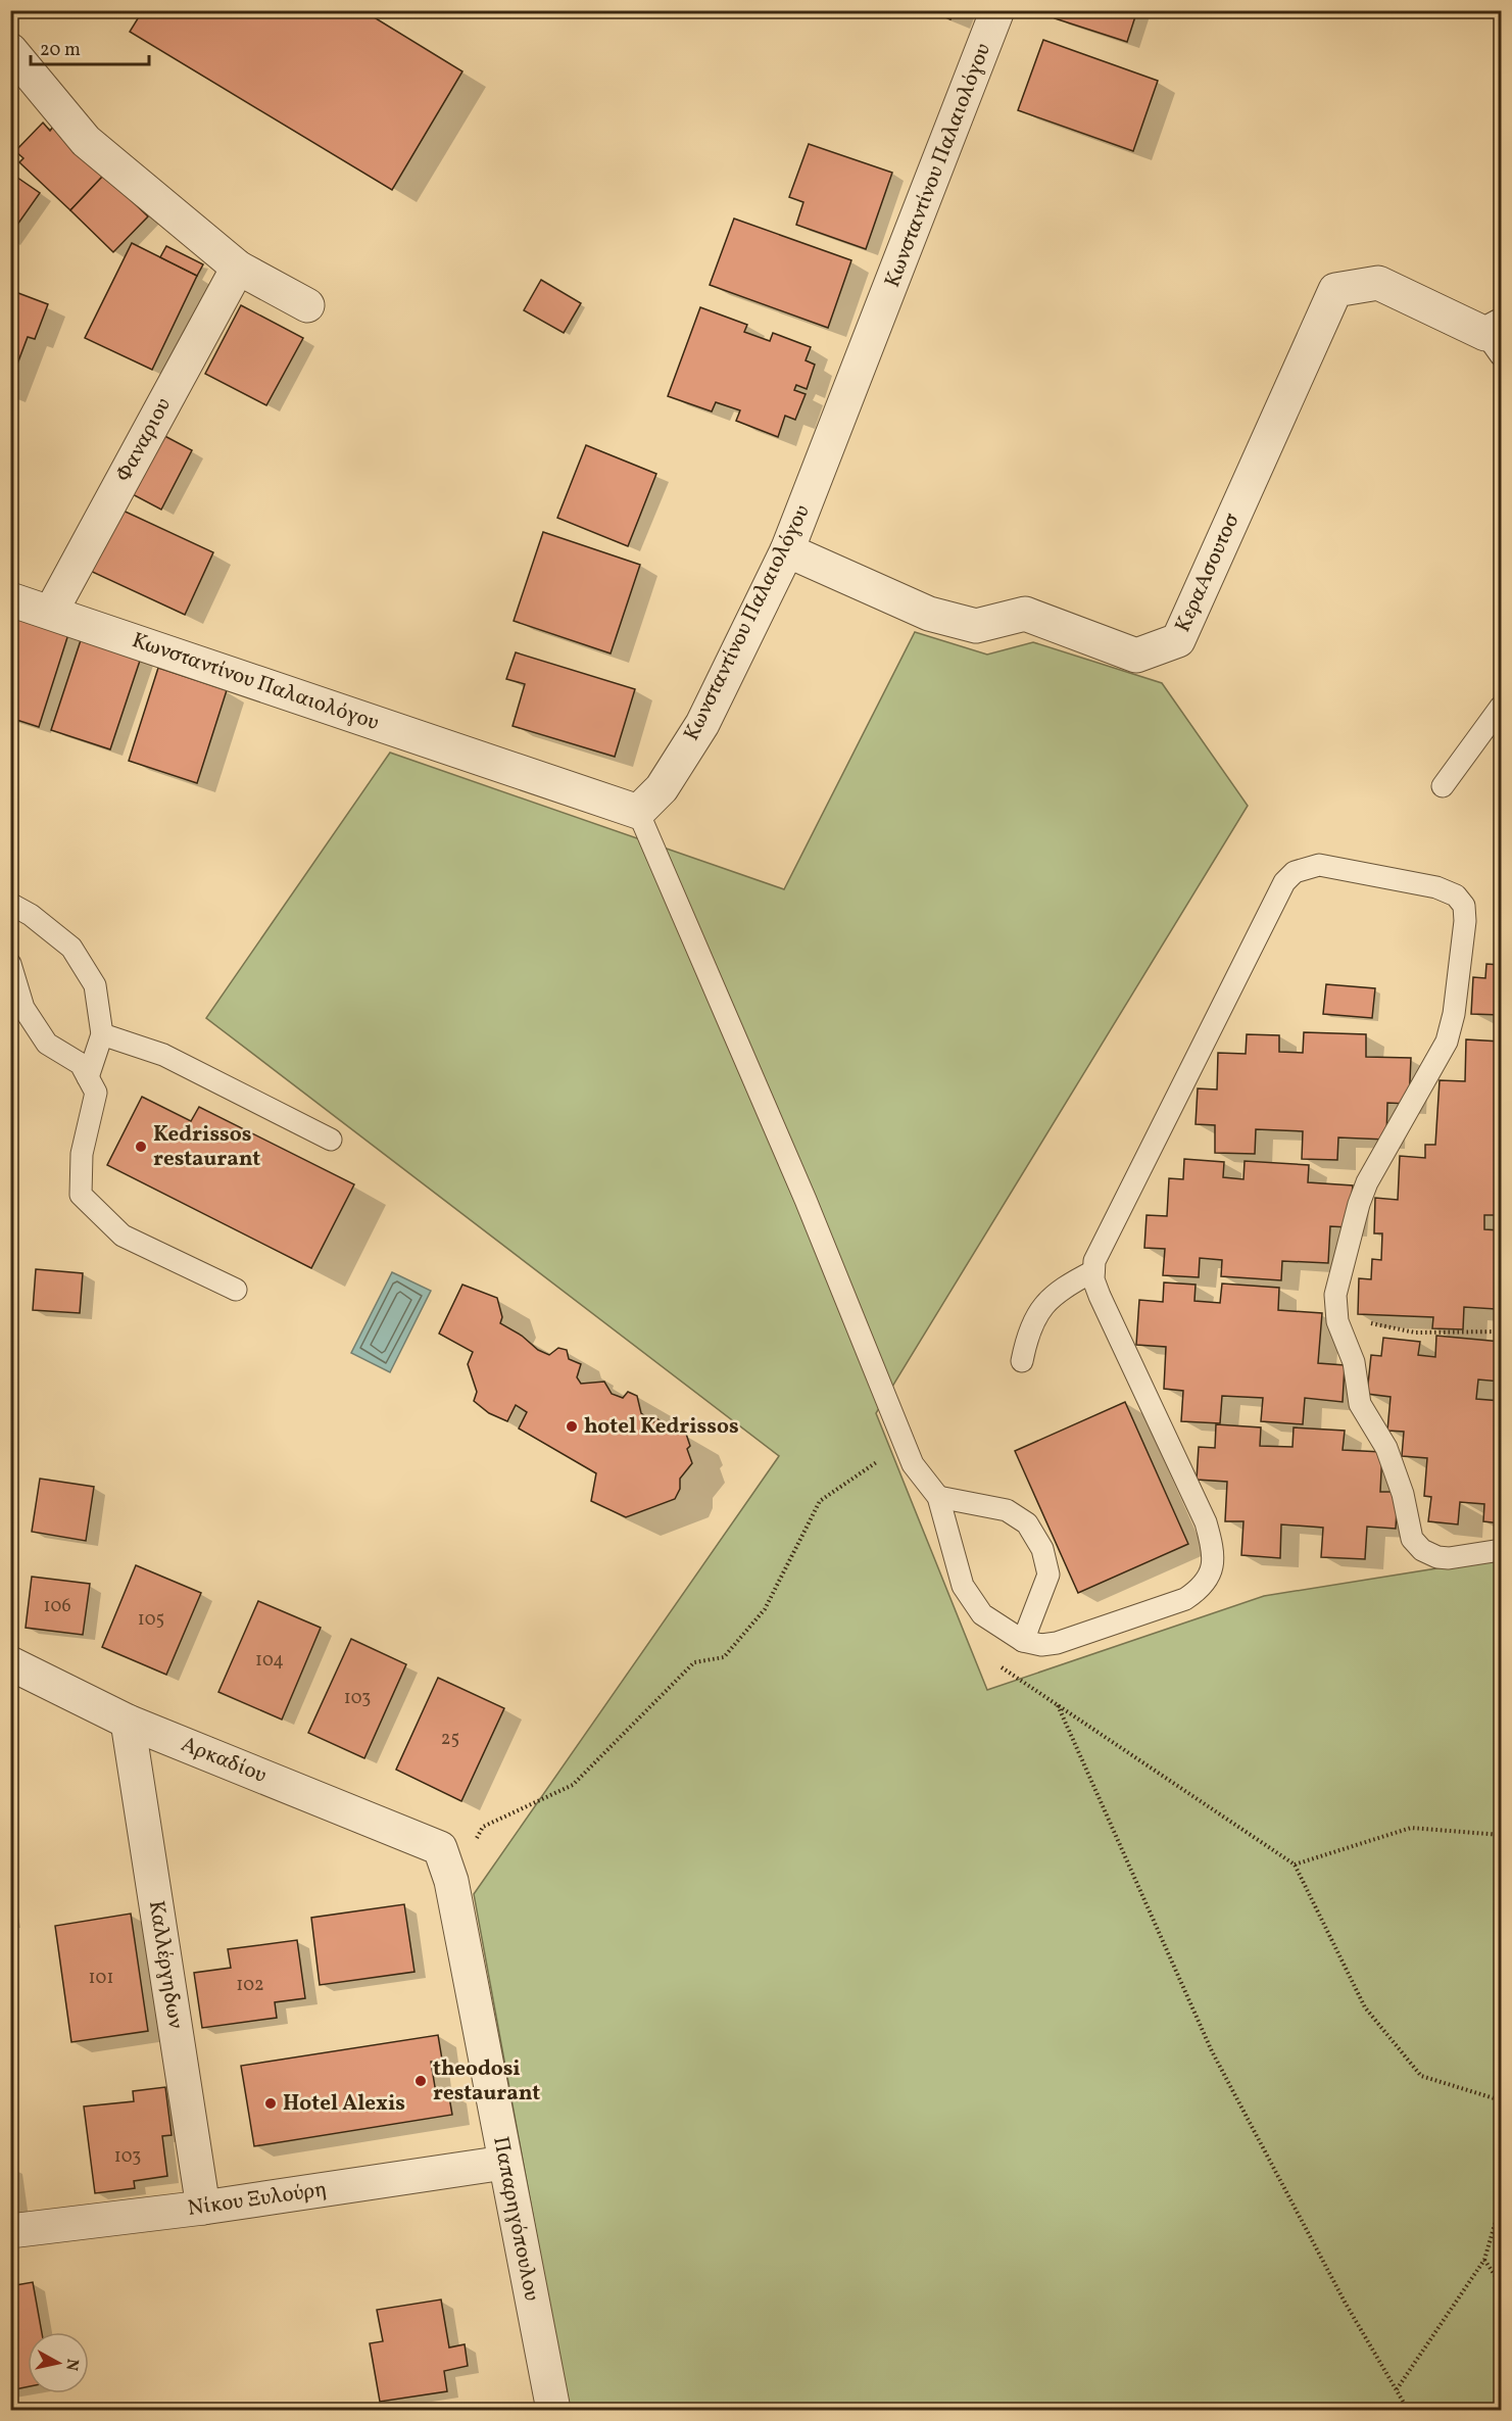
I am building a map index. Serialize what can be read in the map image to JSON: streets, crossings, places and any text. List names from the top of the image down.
{
  "streets": {
    "street": [
      "Κωνσταντίνου Παλαιολόγου",
      "Φαναριου",
      "ΚεραΑσουτοσ",
      "Αρκαδίου",
      "Καλλέργηδων",
      "Νίκου Ξυλούρη",
      "Παπαρηγόπουλου"
    ]
  },
  "crossings": [
    ["Κωνσταντίνου Παλαιολόγου", "Φαναριου"],
    ["Κωνσταντίνου Παλαιολόγου", "ΚεραΑσουτοσ"],
    ["Αρκαδίου", "Καλλέργηδων"],
    ["Αρκαδίου", "Παπαρηγόπουλου"],
    ["Καλλέργηδων", "Νίκου Ξυλούρη"],
    ["Νίκου Ξυλούρη", "Παπαρηγόπουλου"]
  ],
  "places": [
    "Kedrissos restaurant",
    "hotel Kedrissos",
    "theodosi restaurant",
    "Hotel Alexis"
  ],
  "house_numbers": [
    "106",
    "105",
    "104",
    "103",
    "25",
    "101",
    "102",
    "103"
  ],
  "scale_bar": "20 m",
  "north": "right"
}
